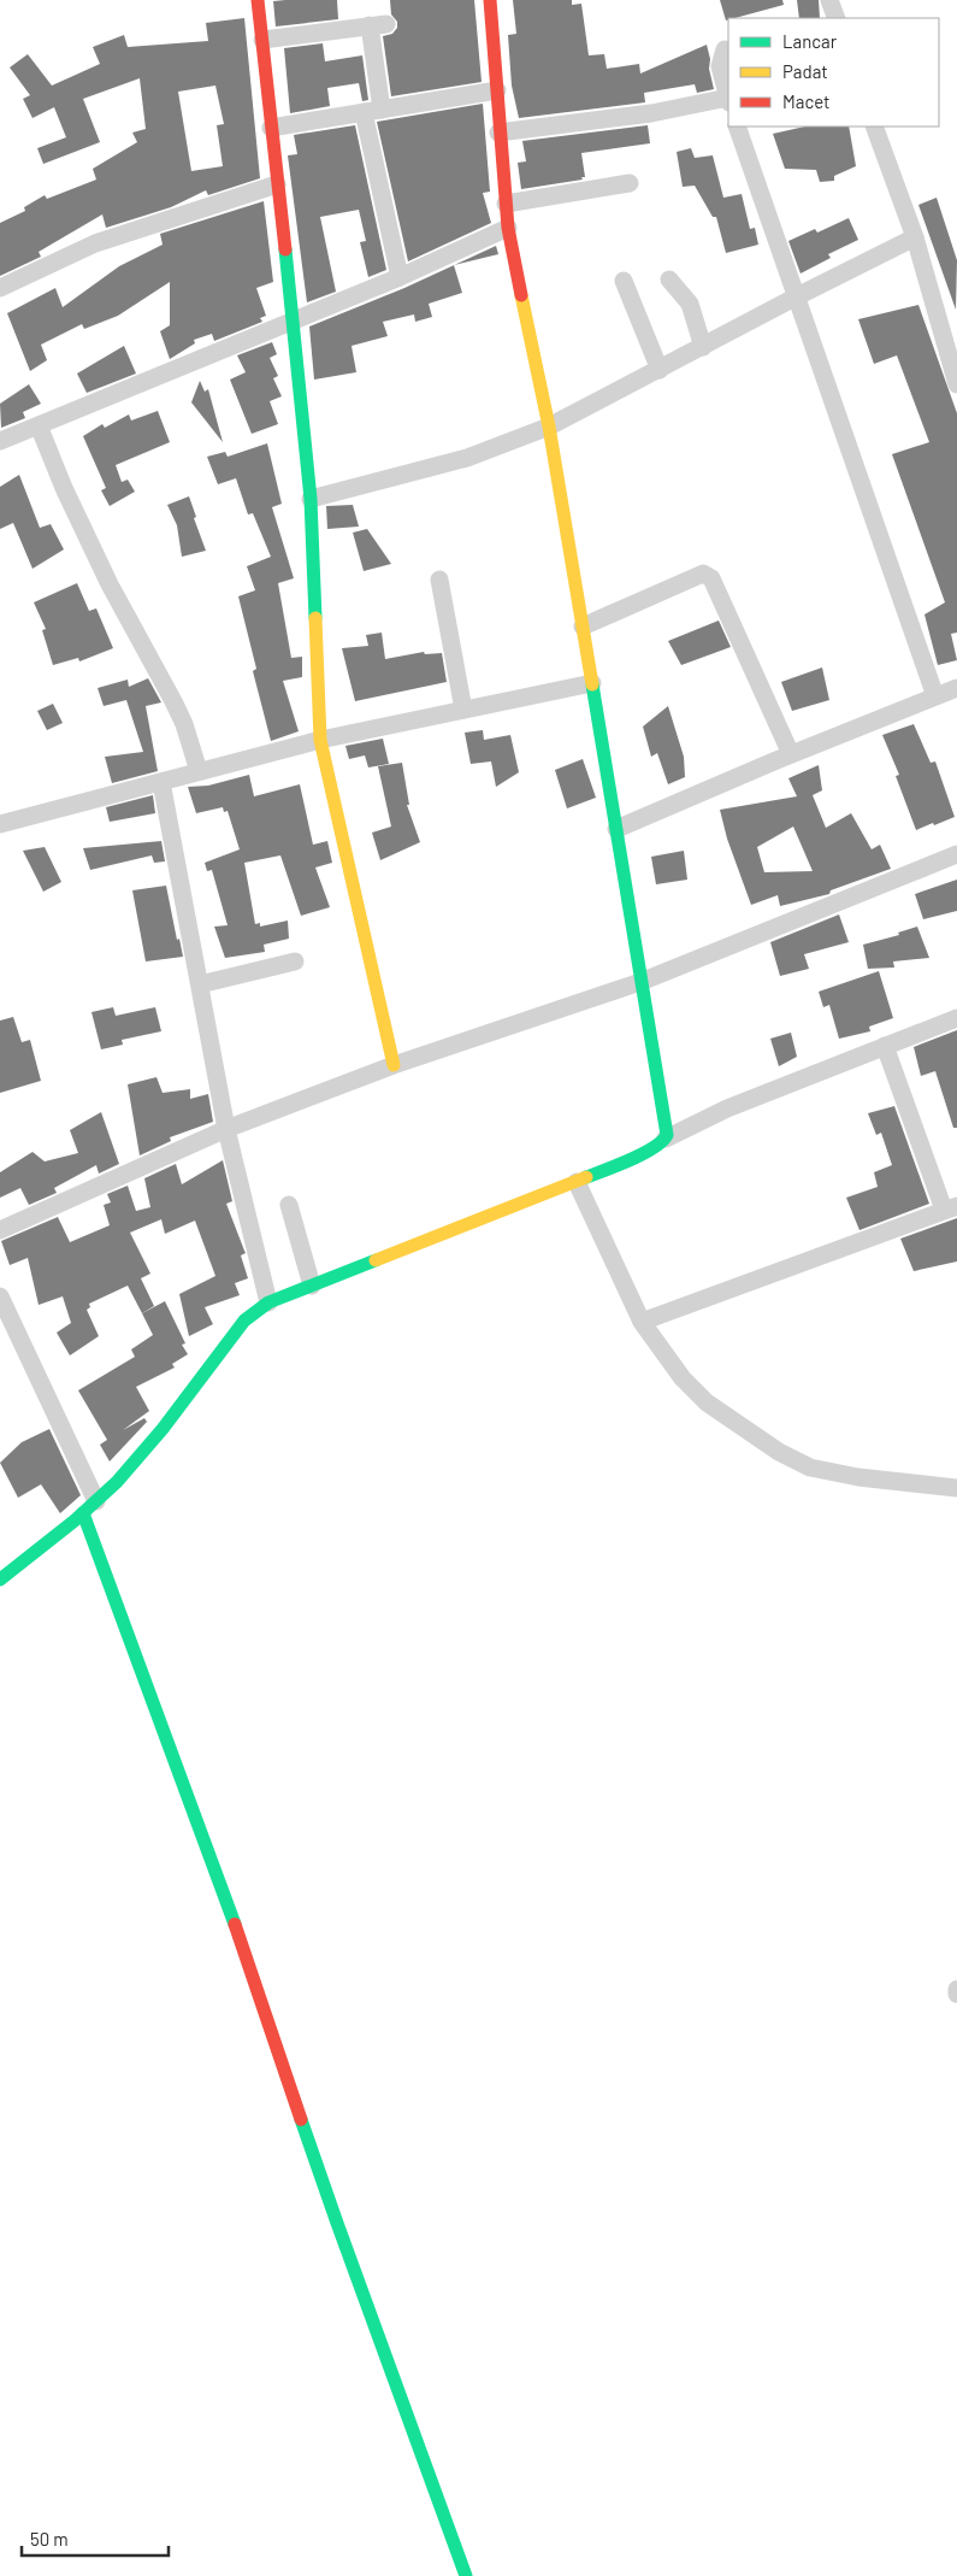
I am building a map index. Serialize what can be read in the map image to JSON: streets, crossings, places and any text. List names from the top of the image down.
{
  "legend": ["Lancar", "Padat", "Macet"],
  "scale_bar": "50 m"
}
